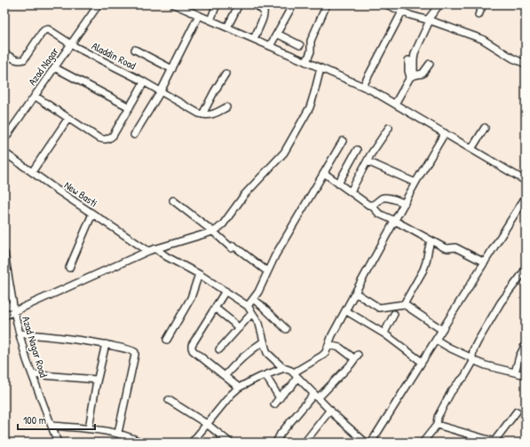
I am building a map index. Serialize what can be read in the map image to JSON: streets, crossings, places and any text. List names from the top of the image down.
{
  "streets": {
    "street": [
      "Aladdin Road",
      "Azad Nagar",
      "New Basti",
      "Azad Nagar Road"
    ]
  },
  "crossings": [
    ["Aladdin Road", "Azad Nagar"]
  ],
  "scale_bar": "100 m"
}
